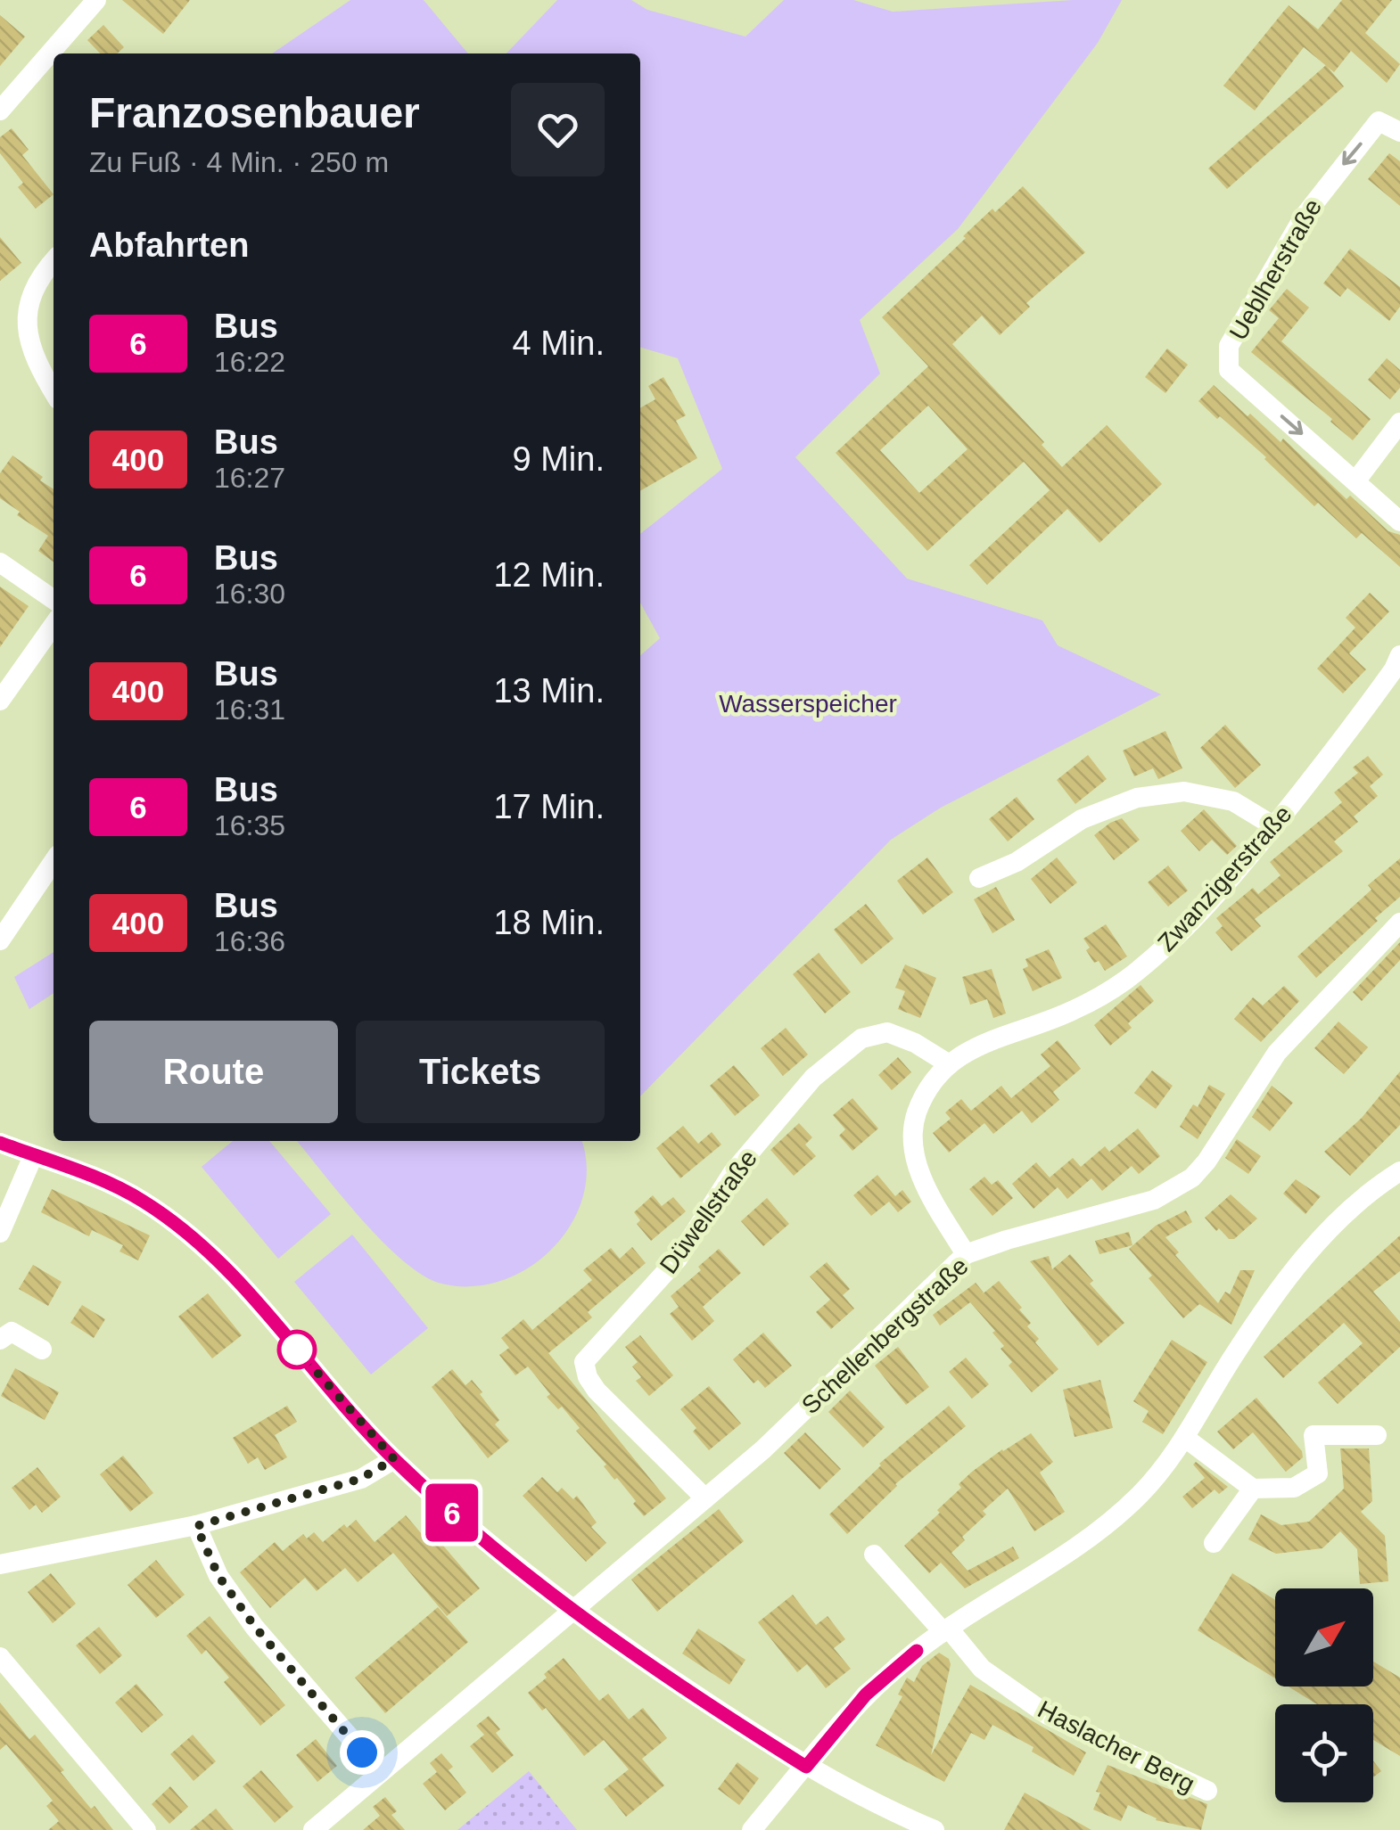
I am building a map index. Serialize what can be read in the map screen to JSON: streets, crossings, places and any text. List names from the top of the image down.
{
  "streets": {
    "street": [
      "Ueblherstraße",
      "Zwanzigerstraße",
      "Düwellstraße",
      "Schellenbergstraße",
      "Haslacher Berg"
    ]
  },
  "crossings": [
    ["Zwanzigerstraße", "Düwellstraße"],
    ["Zwanzigerstraße", "Schellenbergstraße"],
    ["Düwellstraße", "Schellenbergstraße"]
  ],
  "parks": ["Wasserspeicher"],
  "lines": ["bus line 6"],
  "north": "top right",
  "page": {
    "on_map": "6",
    "heading": [
      ["Franzosenbauer", "Zu Fuß · 4 Min. · 250 m"],
      "Abfahrten"
    ],
    "list": [
      {
        "mark": "6",
        "name": "Bus",
        "note": "16:22",
        "value": "4 Min."
      },
      {
        "mark": "400",
        "name": "Bus",
        "note": "16:27",
        "value": "9 Min."
      },
      {
        "mark": "6",
        "name": "Bus",
        "note": "16:30",
        "value": "12 Min."
      },
      {
        "mark": "400",
        "name": "Bus",
        "note": "16:31",
        "value": "13 Min."
      },
      {
        "mark": "6",
        "name": "Bus",
        "note": "16:35",
        "value": "17 Min."
      },
      {
        "mark": "400",
        "name": "Bus",
        "note": "16:36",
        "value": "18 Min."
      }
    ],
    "buttons": ["Route", "Tickets"]
  }
}
